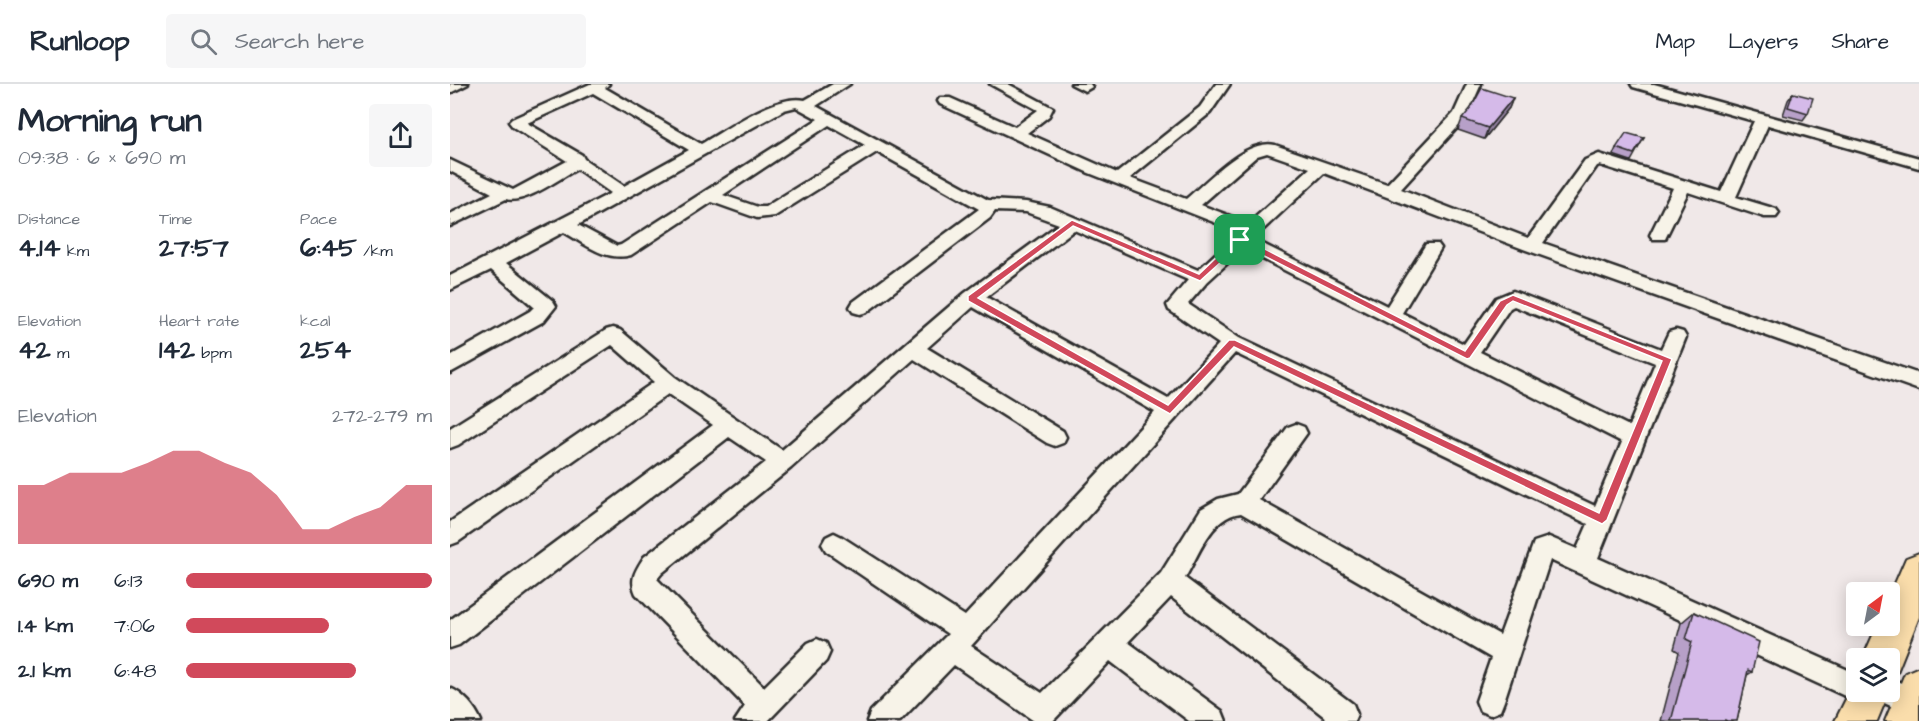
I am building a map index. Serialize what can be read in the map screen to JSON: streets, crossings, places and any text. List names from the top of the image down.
{
  "north": "top right",
  "page": {
    "header": "Runloop",
    "search": "Search here",
    "nav": ["Map", "Layers", "Share"],
    "heading": ["Morning run", "09:38 · 6 × 690 m"],
    "stats": [
      ["Distance", "4.14 km"],
      ["Time", "27:57"],
      ["Pace", "6:45 /km"],
      ["Elevation", "42 m"],
      ["Heart rate", "142 bpm"],
      ["kcal", "254"]
    ],
    "chart": ["Elevation", "272–279 m"],
    "list": [
      {
        "name": "690 m",
        "note": "6:13"
      },
      {
        "name": "1.4 km",
        "note": "7:06"
      },
      {
        "name": "2.1 km",
        "note": "6:48"
      }
    ]
  }
}
